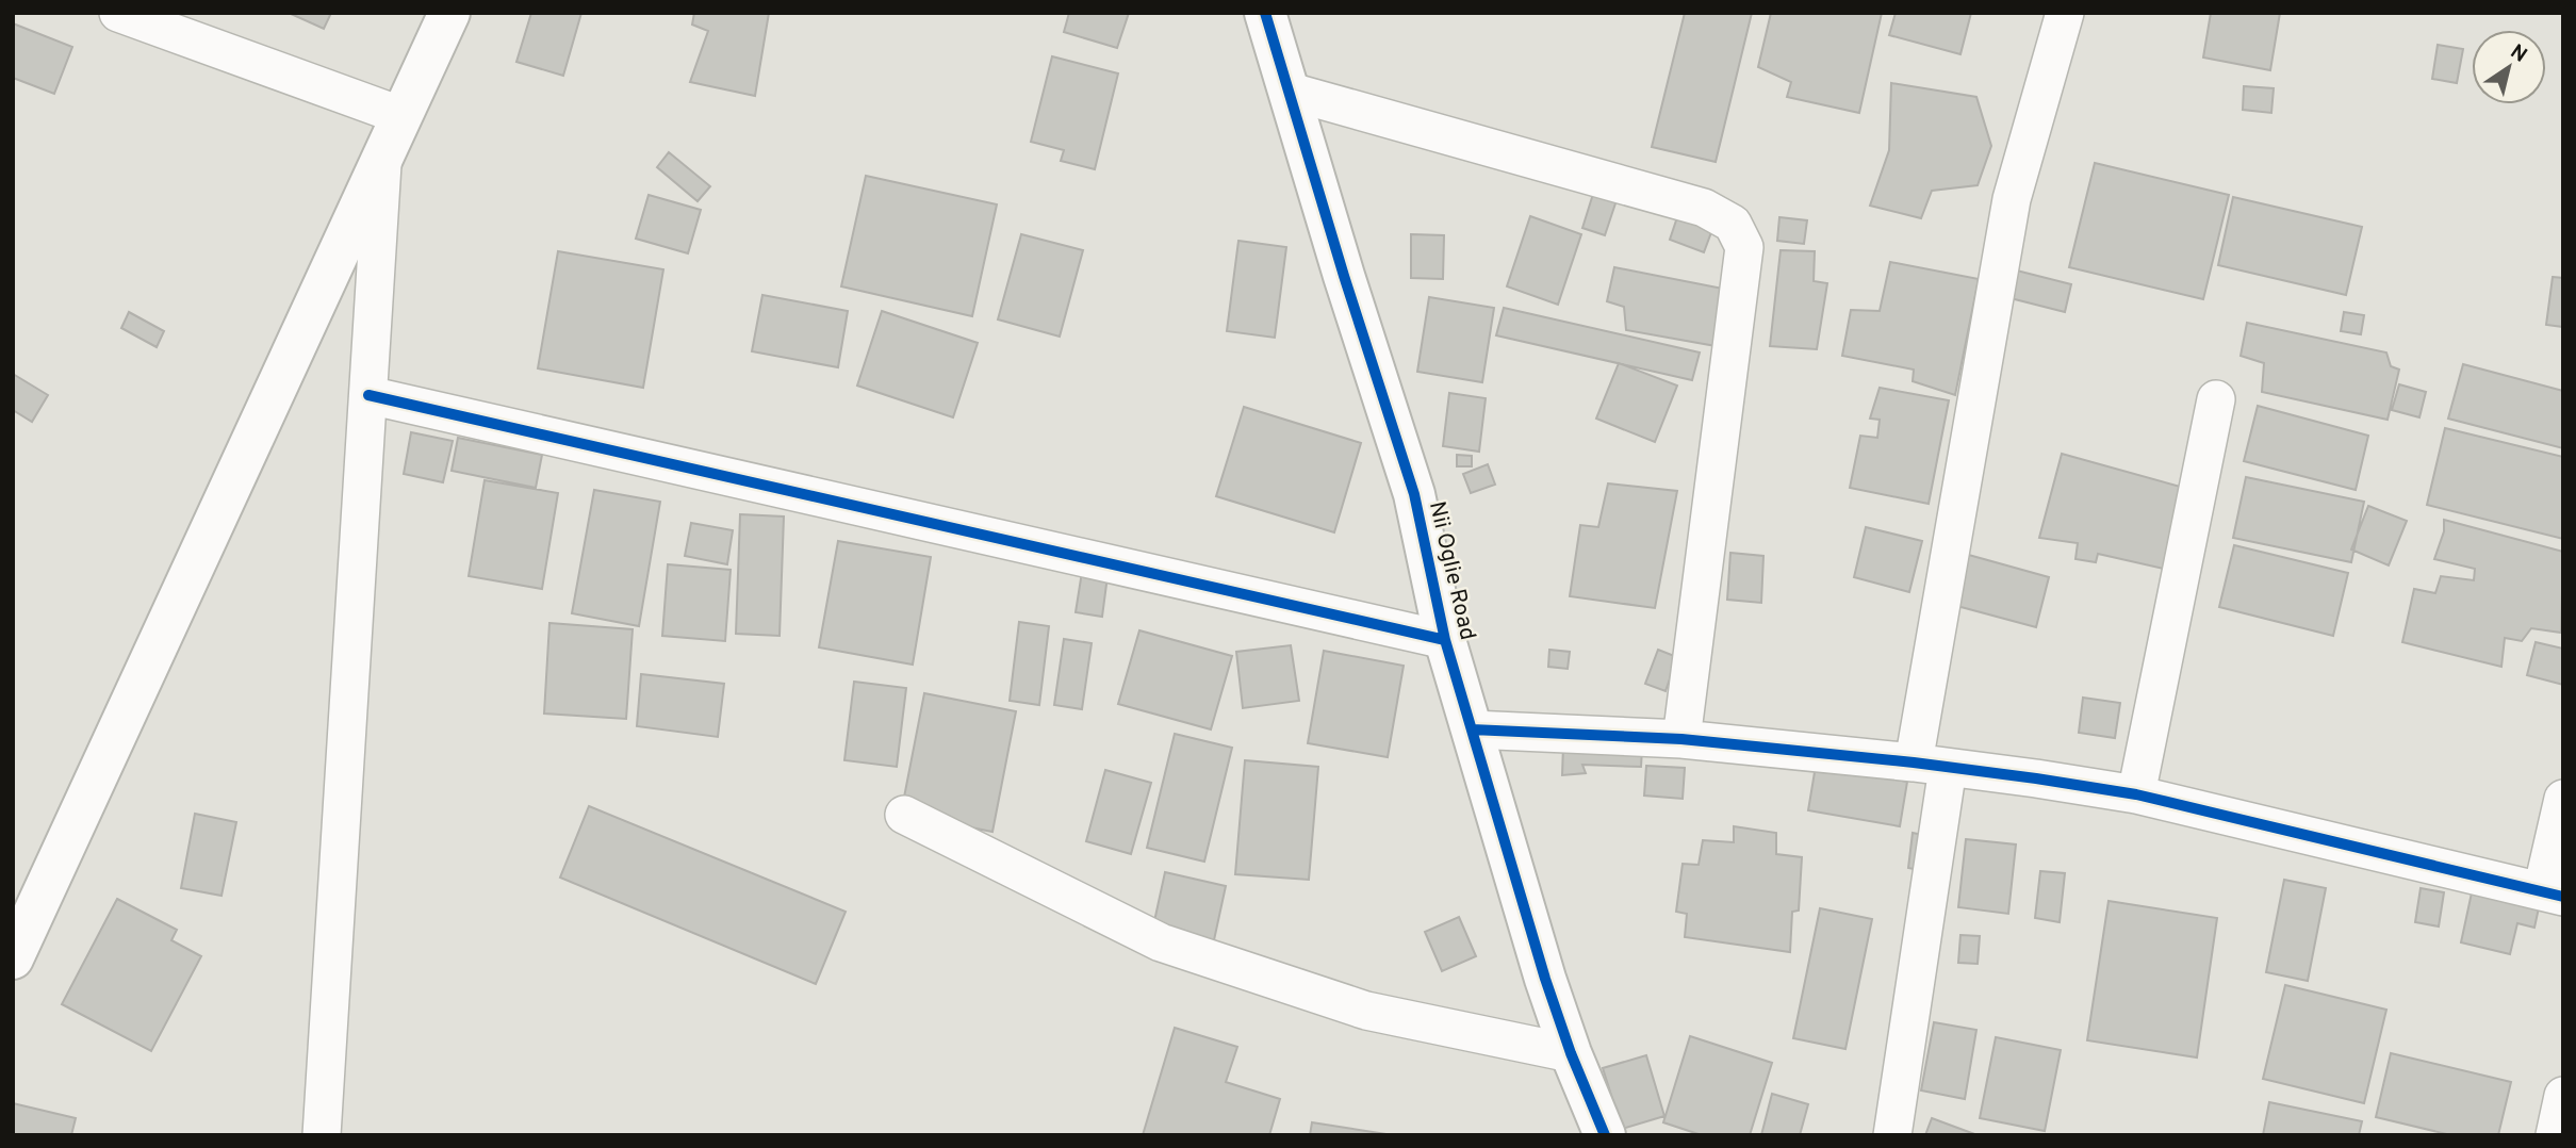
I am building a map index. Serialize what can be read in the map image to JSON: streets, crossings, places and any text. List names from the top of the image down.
{
  "streets": {
    "street": ["Nii Oglie Road"]
  },
  "north": "top right"
}
